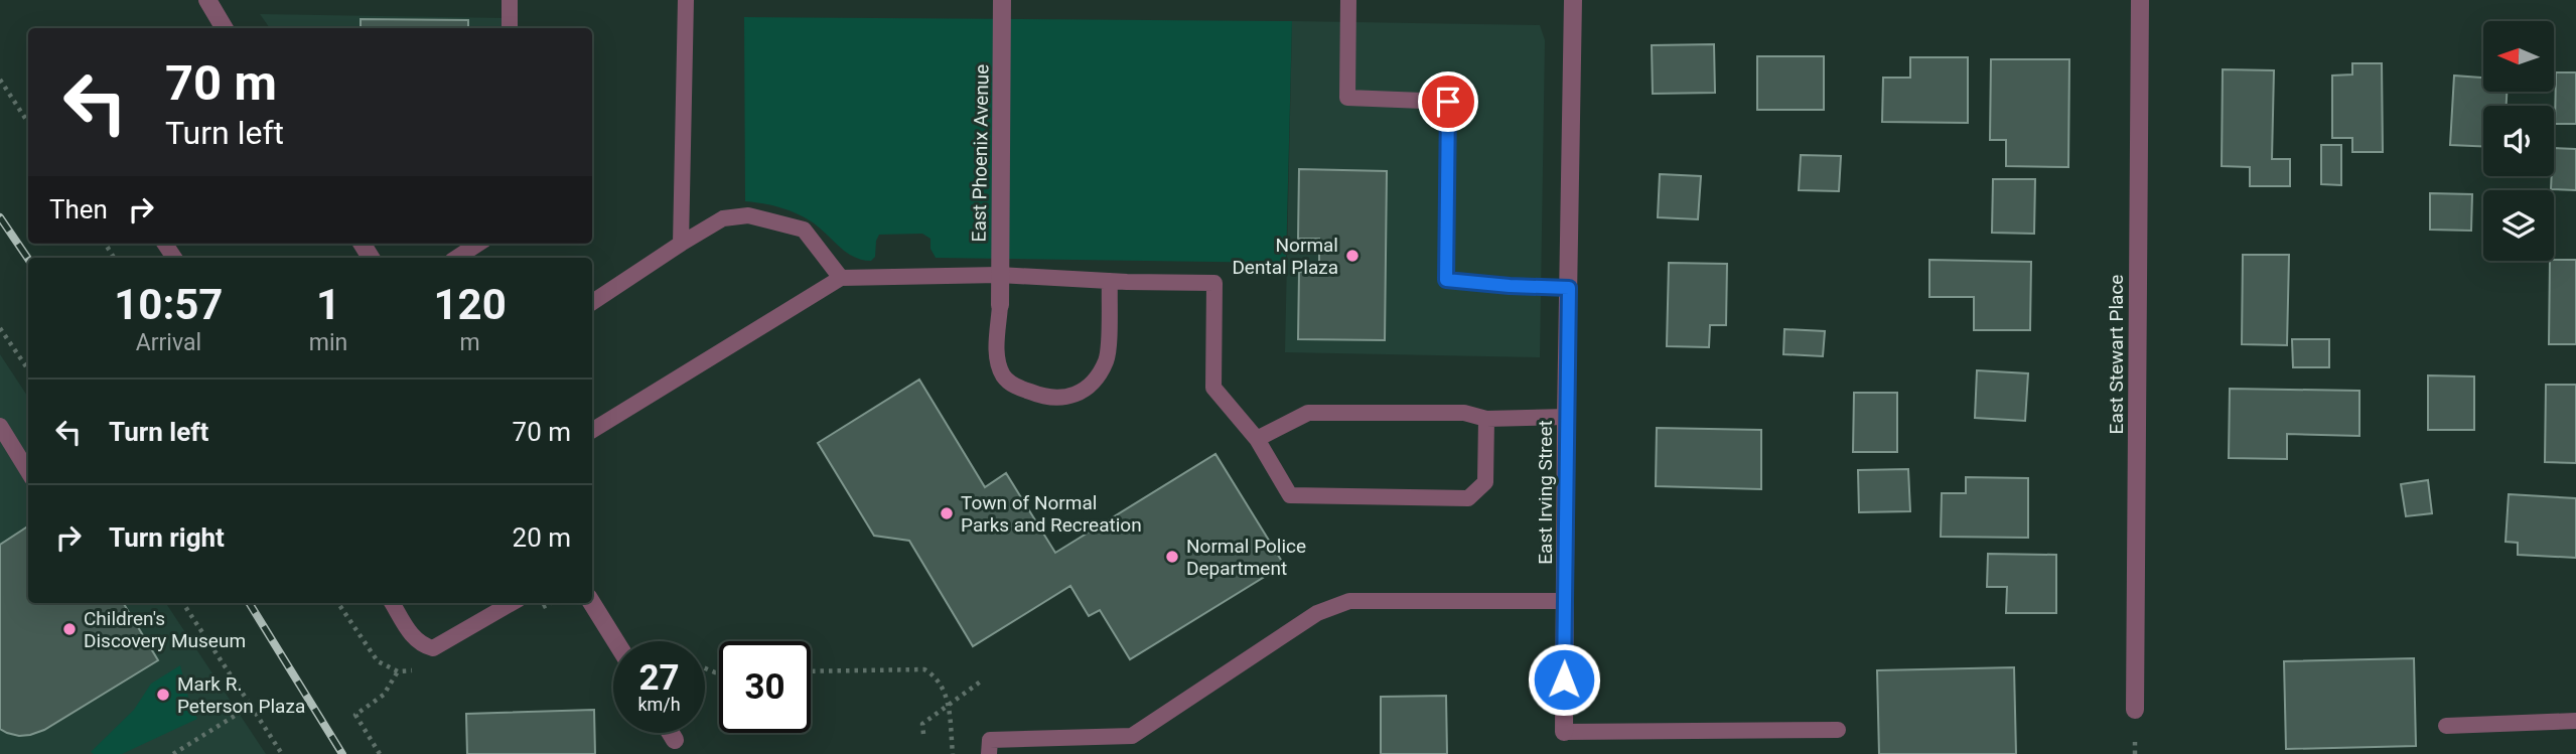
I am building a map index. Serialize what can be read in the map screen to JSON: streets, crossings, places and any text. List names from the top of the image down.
{
  "streets": {
    "street": ["East Phoenix Avenue", "East Stewart Place", "East Irving Street"]
  },
  "places": [
    "Normal Dental Plaza",
    "Town of Normal Parks and Recreation",
    "Normal Police Department",
    "Children's Discovery Museum",
    "Mark R. Peterson Plaza"
  ],
  "north": "left",
  "page": {
    "turn": ["70 m", "Turn left"],
    "then": "Then",
    "eta": [
      "10:57",
      "Arrival",
      "1",
      "min",
      "120",
      "m"
    ],
    "list": [
      {
        "name": "Turn left",
        "value": "70 m"
      },
      {
        "name": "Turn right",
        "value": "20 m"
      }
    ],
    "speed": "27 km/h",
    "limit": "30"
  }
}
